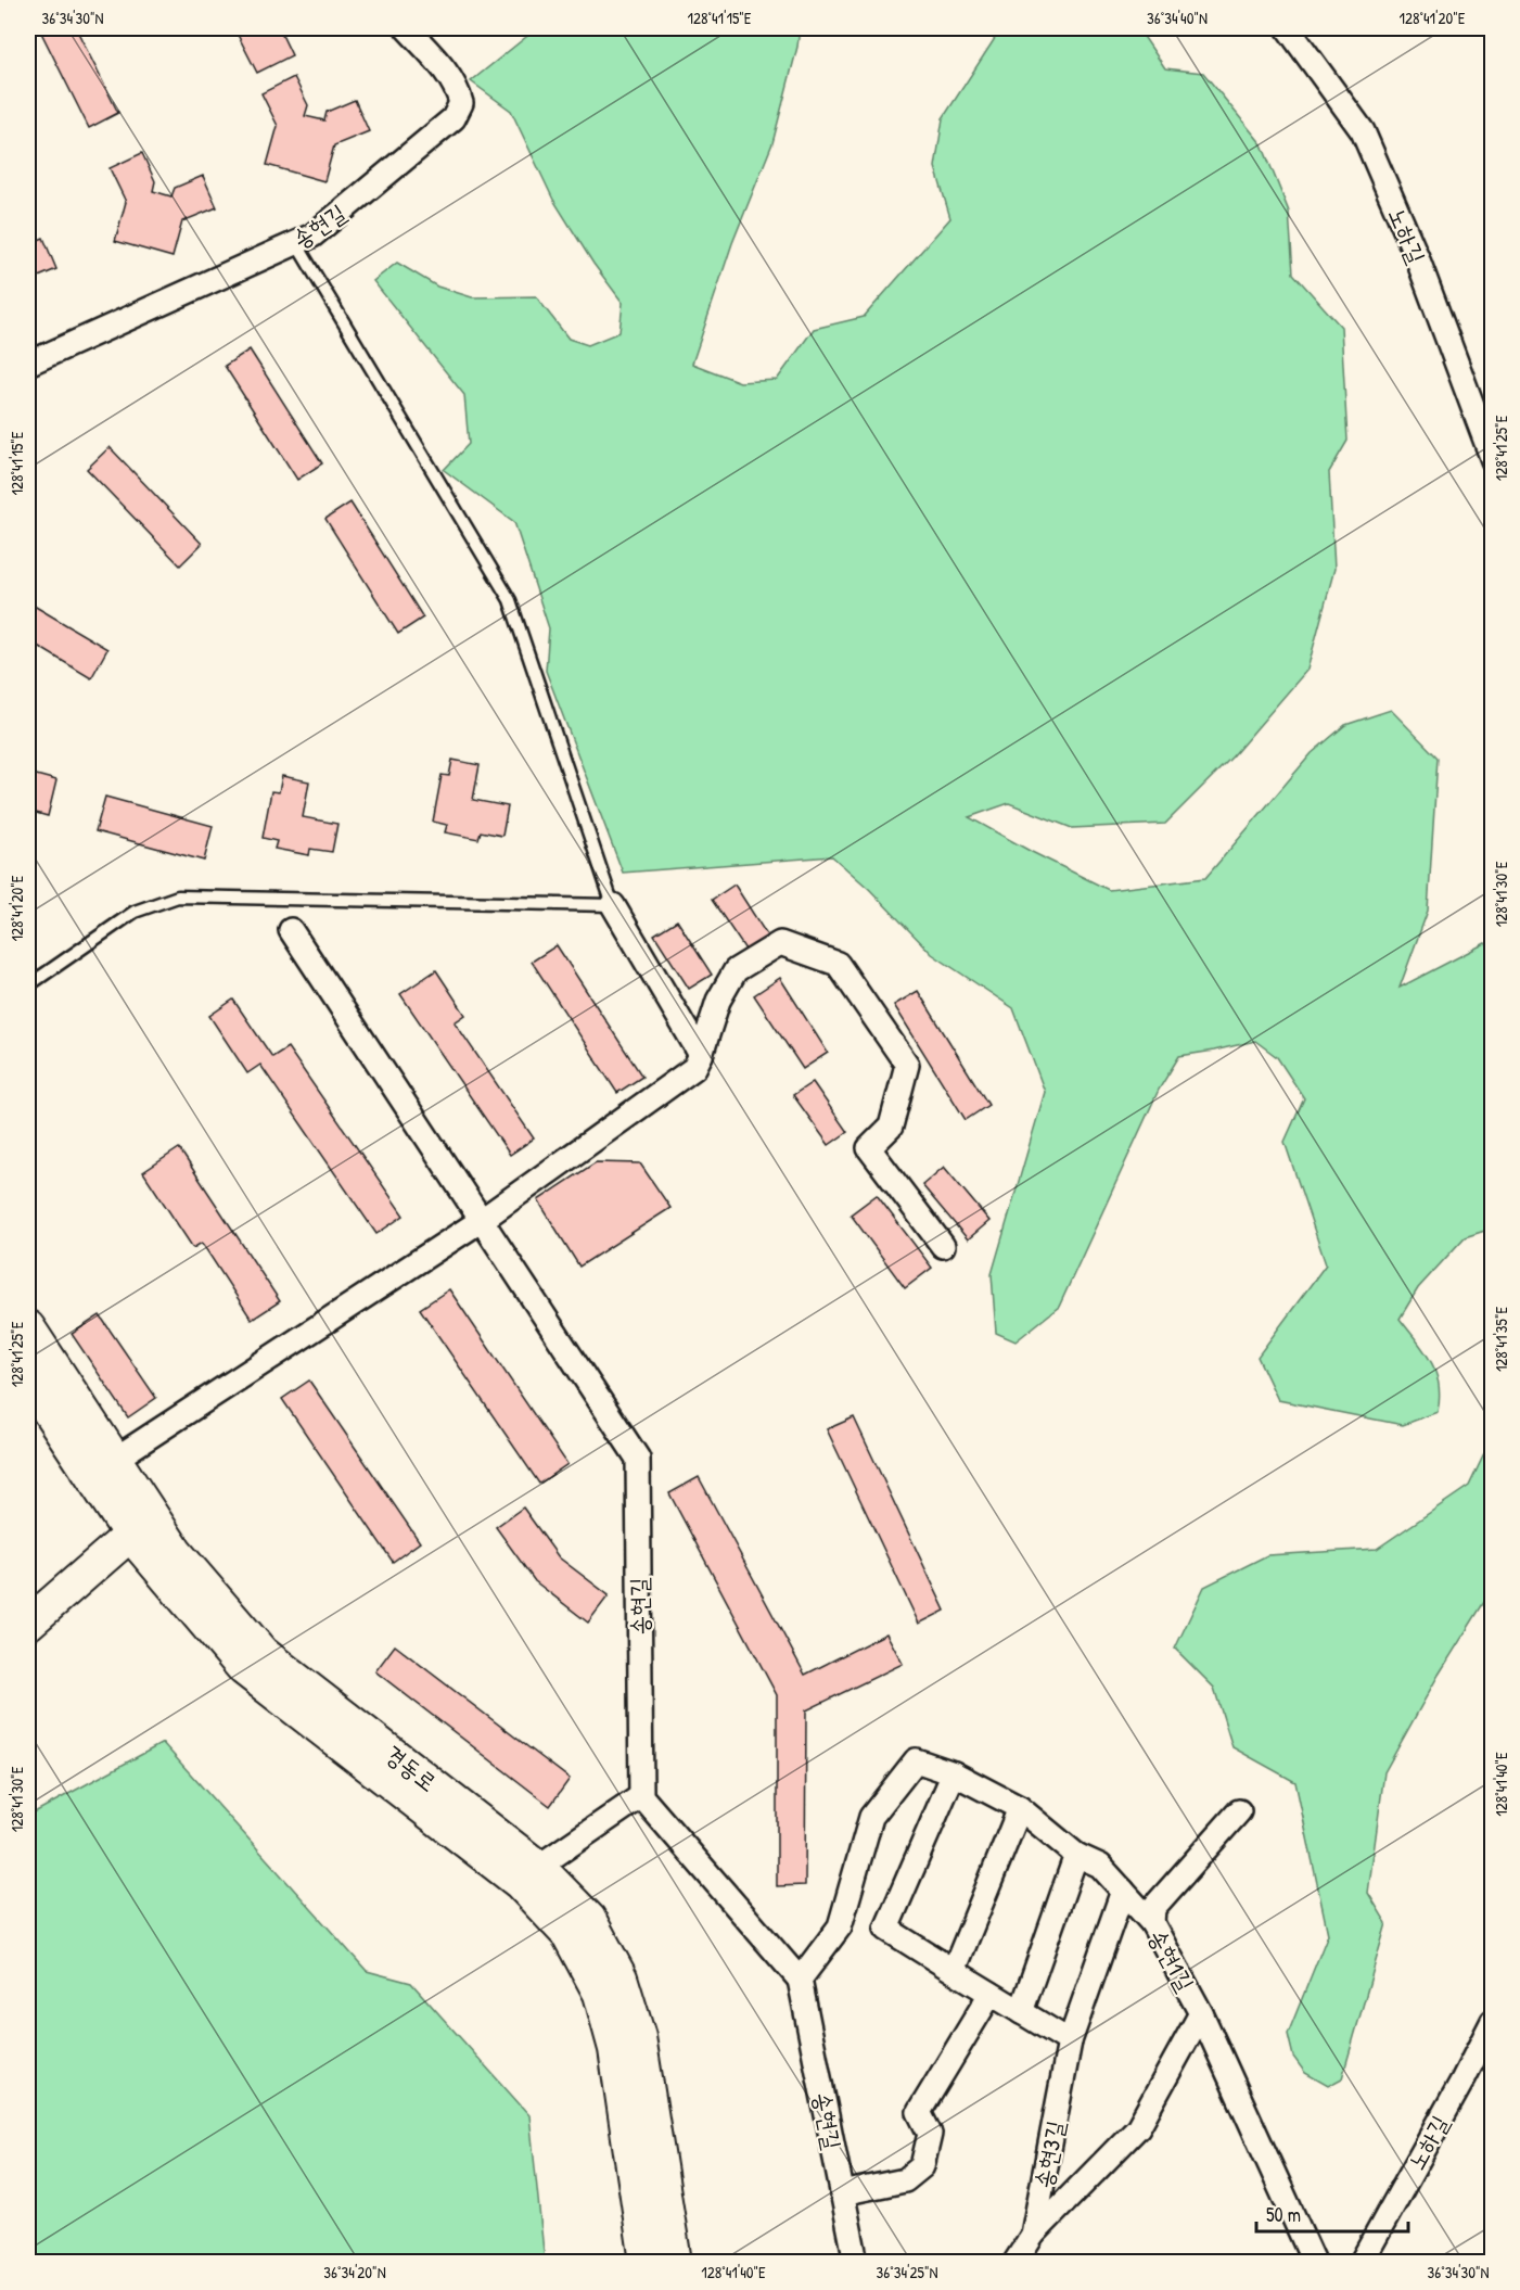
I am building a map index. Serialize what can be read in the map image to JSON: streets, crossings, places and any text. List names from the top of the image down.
{
  "streets": {
    "street": [
      "송현길",
      "노하길",
      "경동로",
      "송현1길",
      "송현3길"
    ]
  },
  "crossings": [
    ["송현길", "송현1길"],
    ["송현1길", "송현3길"]
  ],
  "scale_bar": "50 m",
  "coordinates": [
    "36°34'30\"N",
    "128°41'15\"E",
    "36°34'40\"N",
    "128°41'20\"E",
    "128°41'25\"E",
    "128°41'30\"E",
    "128°41'35\"E",
    "128°41'40\"E",
    "36°34'20\"N",
    "36°34'25\"N"
  ]
}
